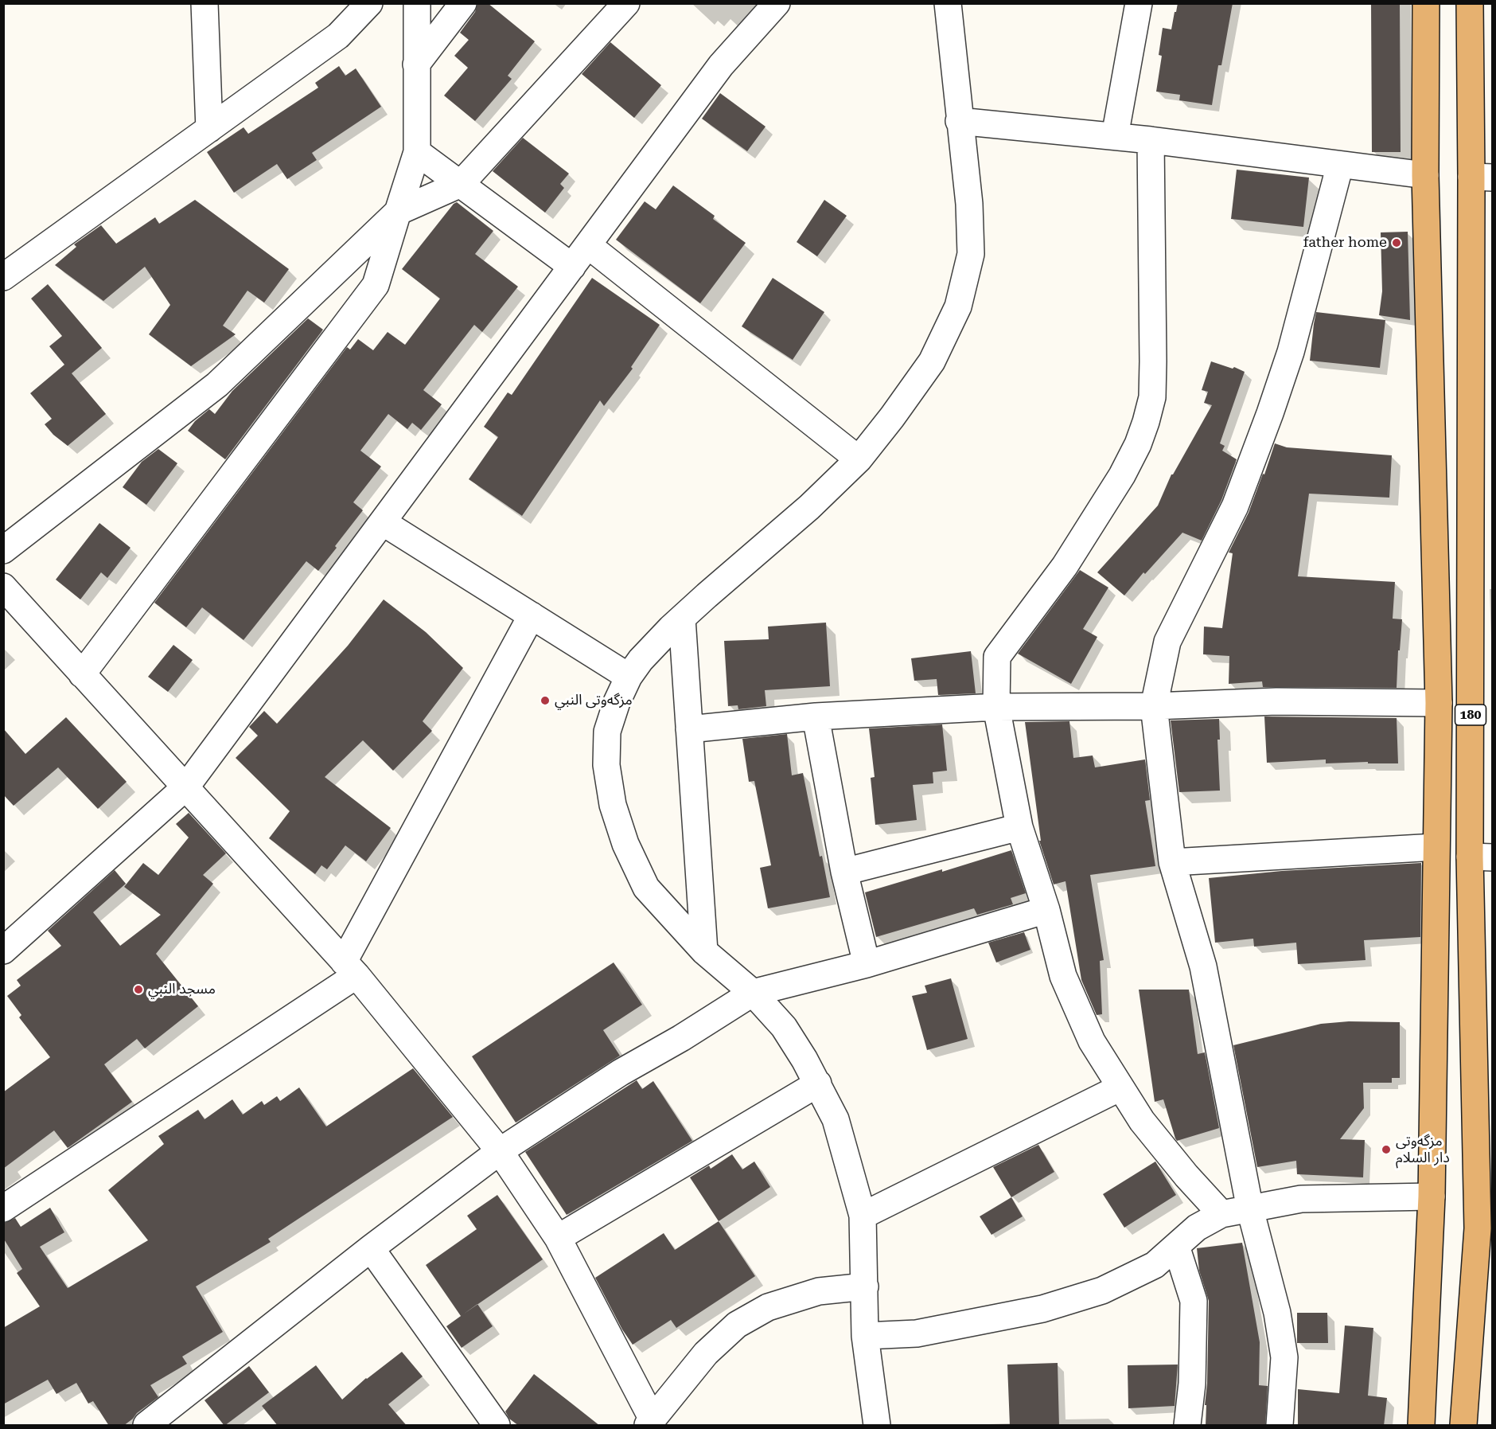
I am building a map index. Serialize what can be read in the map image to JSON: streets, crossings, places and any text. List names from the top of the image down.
{
  "streets": {
    "highway": ["180"]
  },
  "places": [
    "father home",
    "مزگەوتی النبي",
    "مسجد النبي",
    "مزگەوتی دار السلام"
  ]
}
